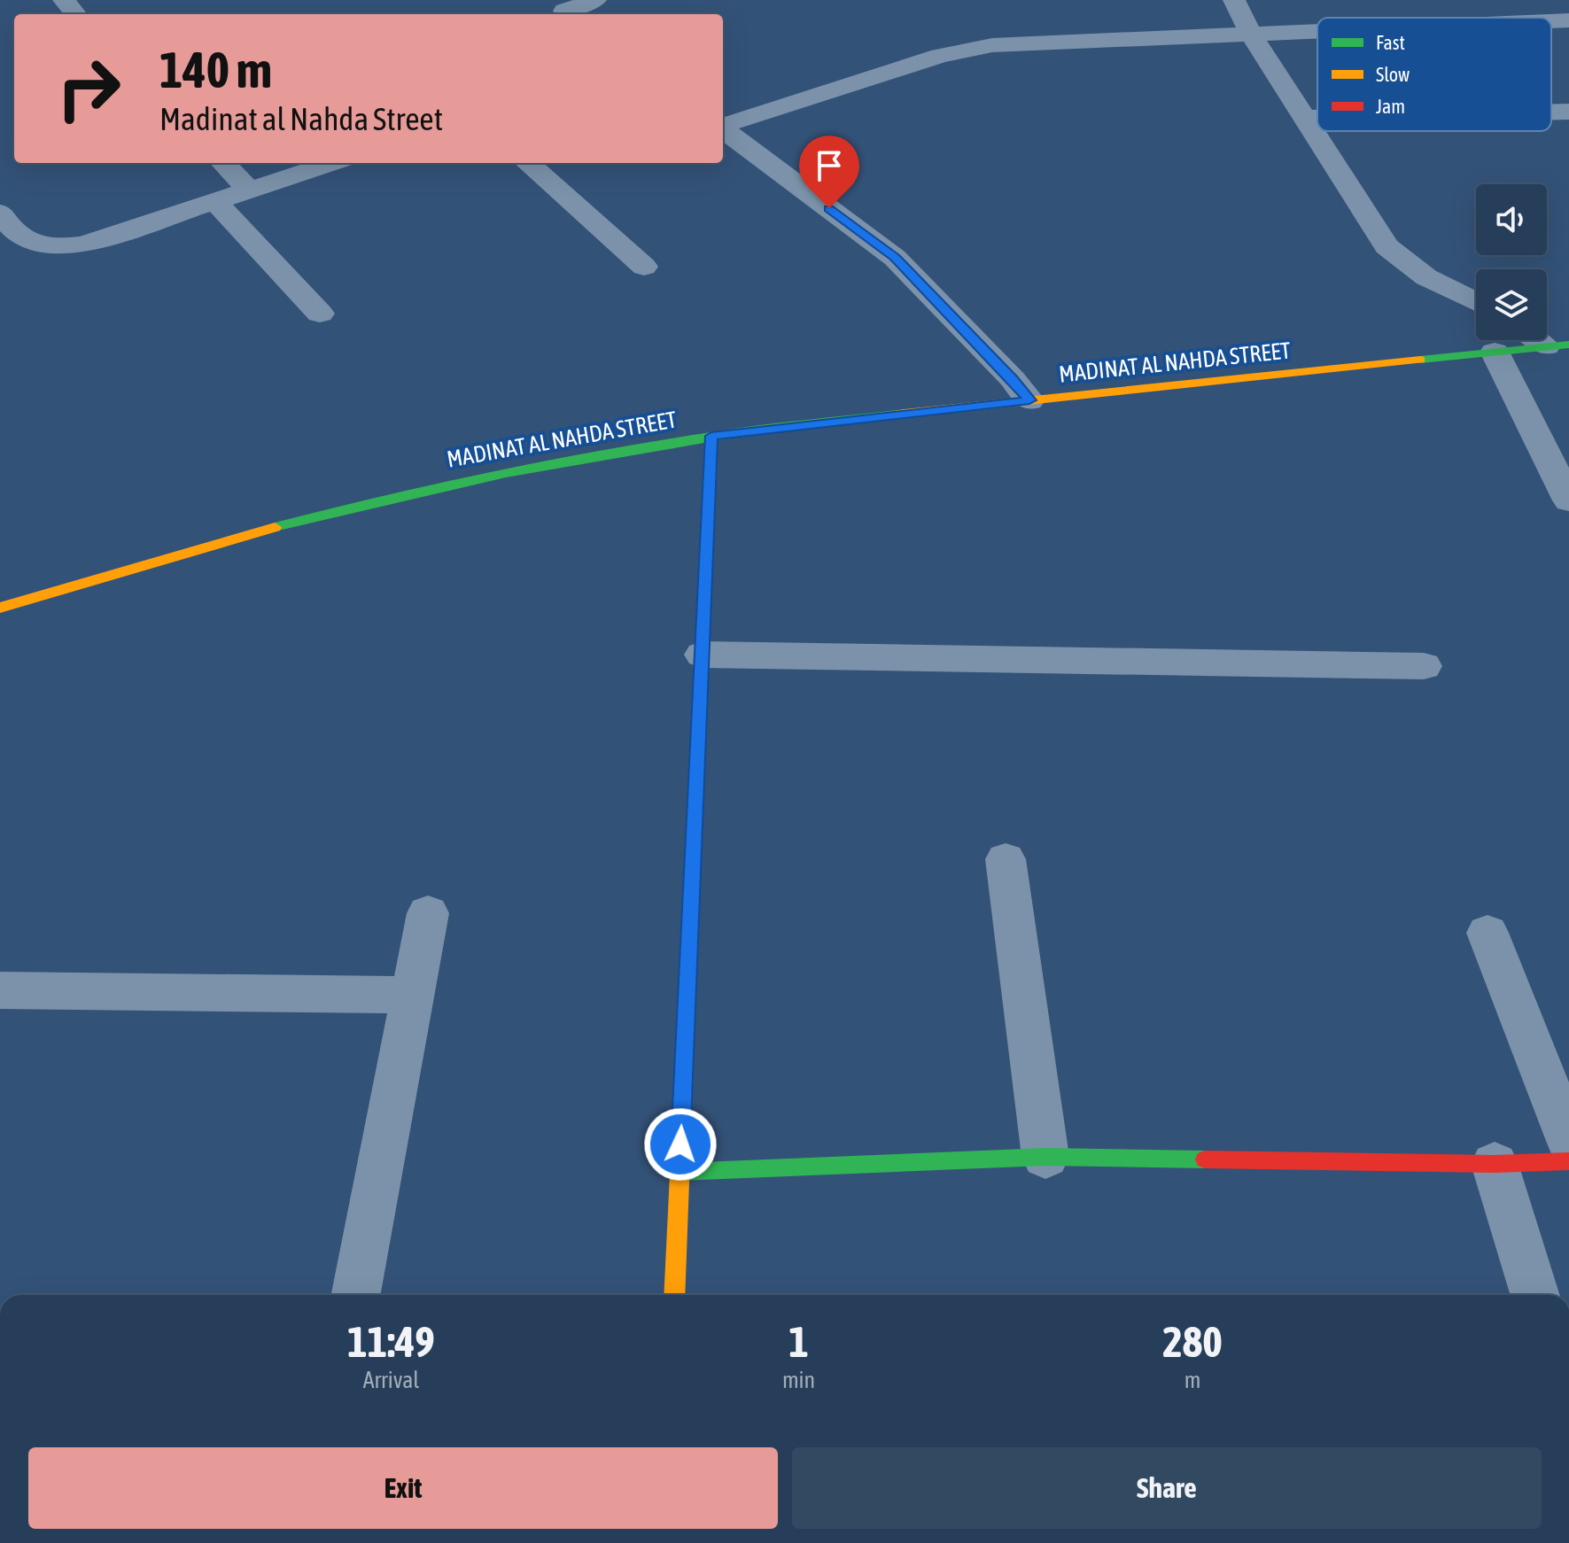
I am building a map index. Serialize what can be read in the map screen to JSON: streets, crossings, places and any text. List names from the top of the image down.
{
  "streets": {
    "main road": ["MADINAT AL NAHDA STREET"]
  },
  "legend": ["Fast", "Slow", "Jam"],
  "page": {
    "turn": ["140 m", "Madinat al Nahda Street"],
    "eta": [
      "11:49",
      "Arrival",
      "1",
      "min",
      "280",
      "m"
    ],
    "buttons": ["Exit", "Share"]
  }
}
